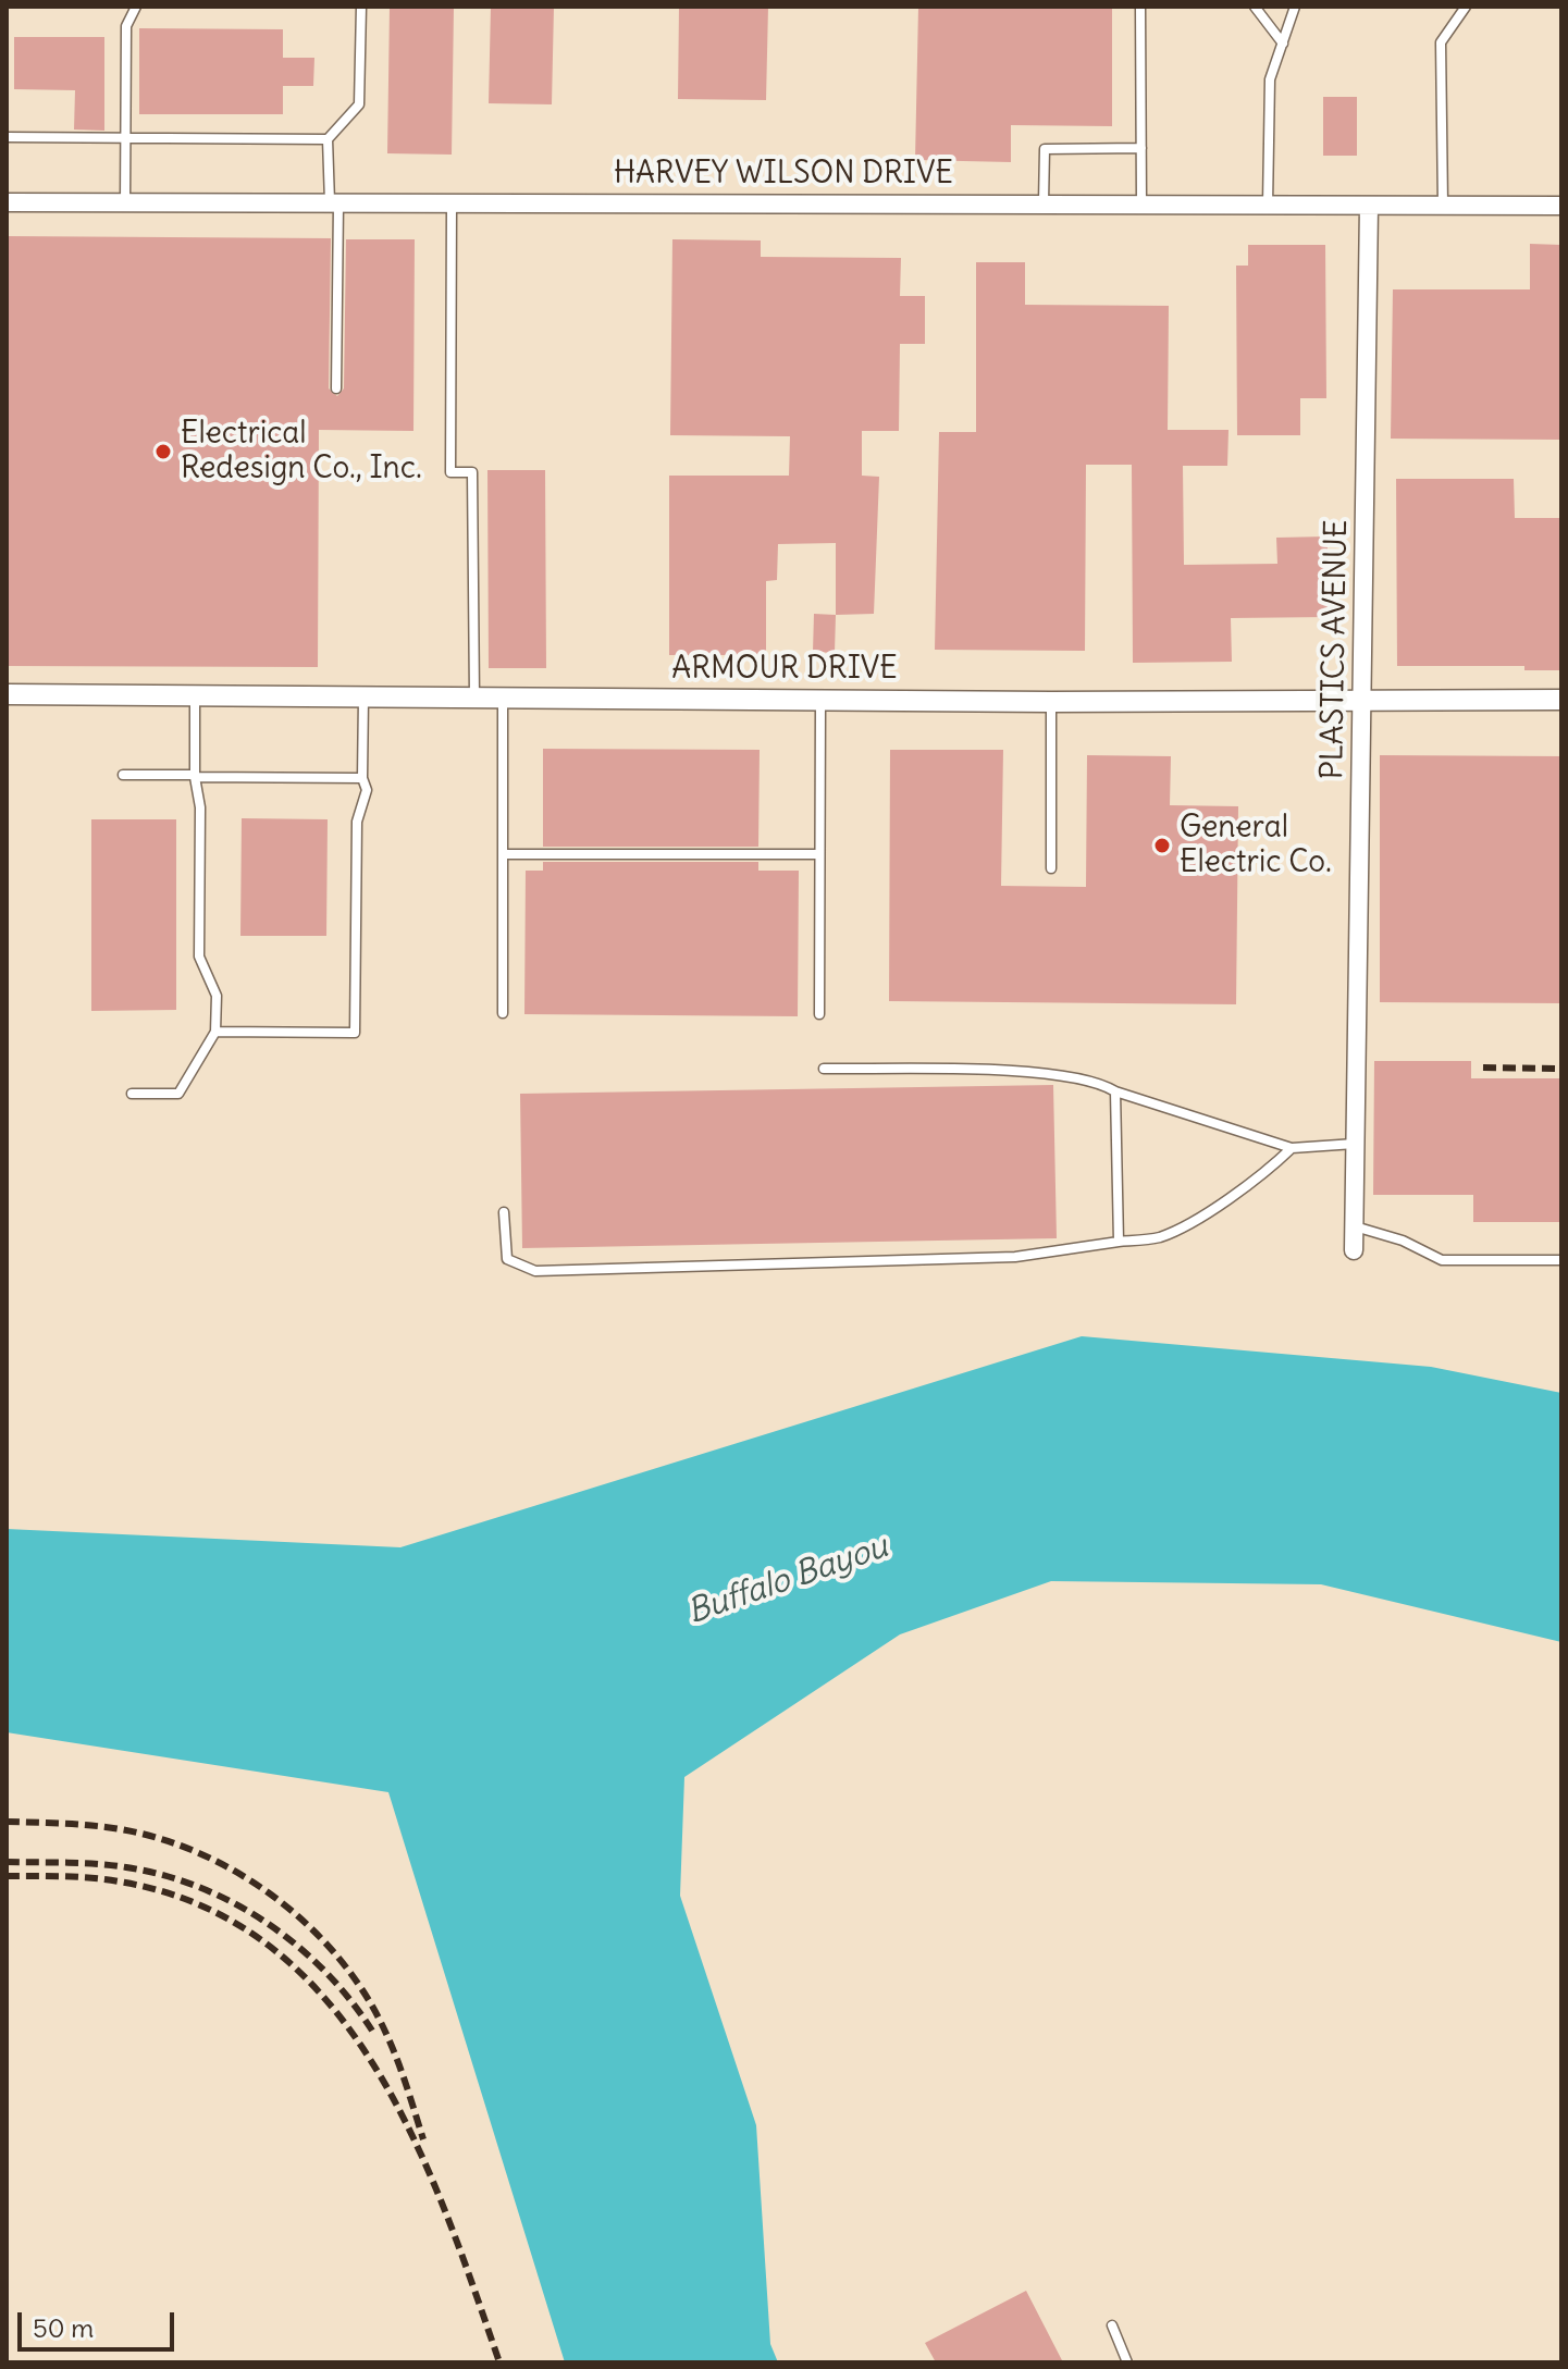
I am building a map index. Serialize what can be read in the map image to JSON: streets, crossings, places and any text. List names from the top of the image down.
{
  "streets": {
    "street": ["HARVEY WILSON DRIVE", "PLASTICS AVENUE", "ARMOUR DRIVE"]
  },
  "crossings": [
    ["HARVEY WILSON DRIVE", "PLASTICS AVENUE"],
    ["PLASTICS AVENUE", "ARMOUR DRIVE"]
  ],
  "water": ["Buffalo Bayou"],
  "places": ["Electrical Redesign Co., Inc.", "General Electric Co."],
  "scale_bar": "50 m"
}
